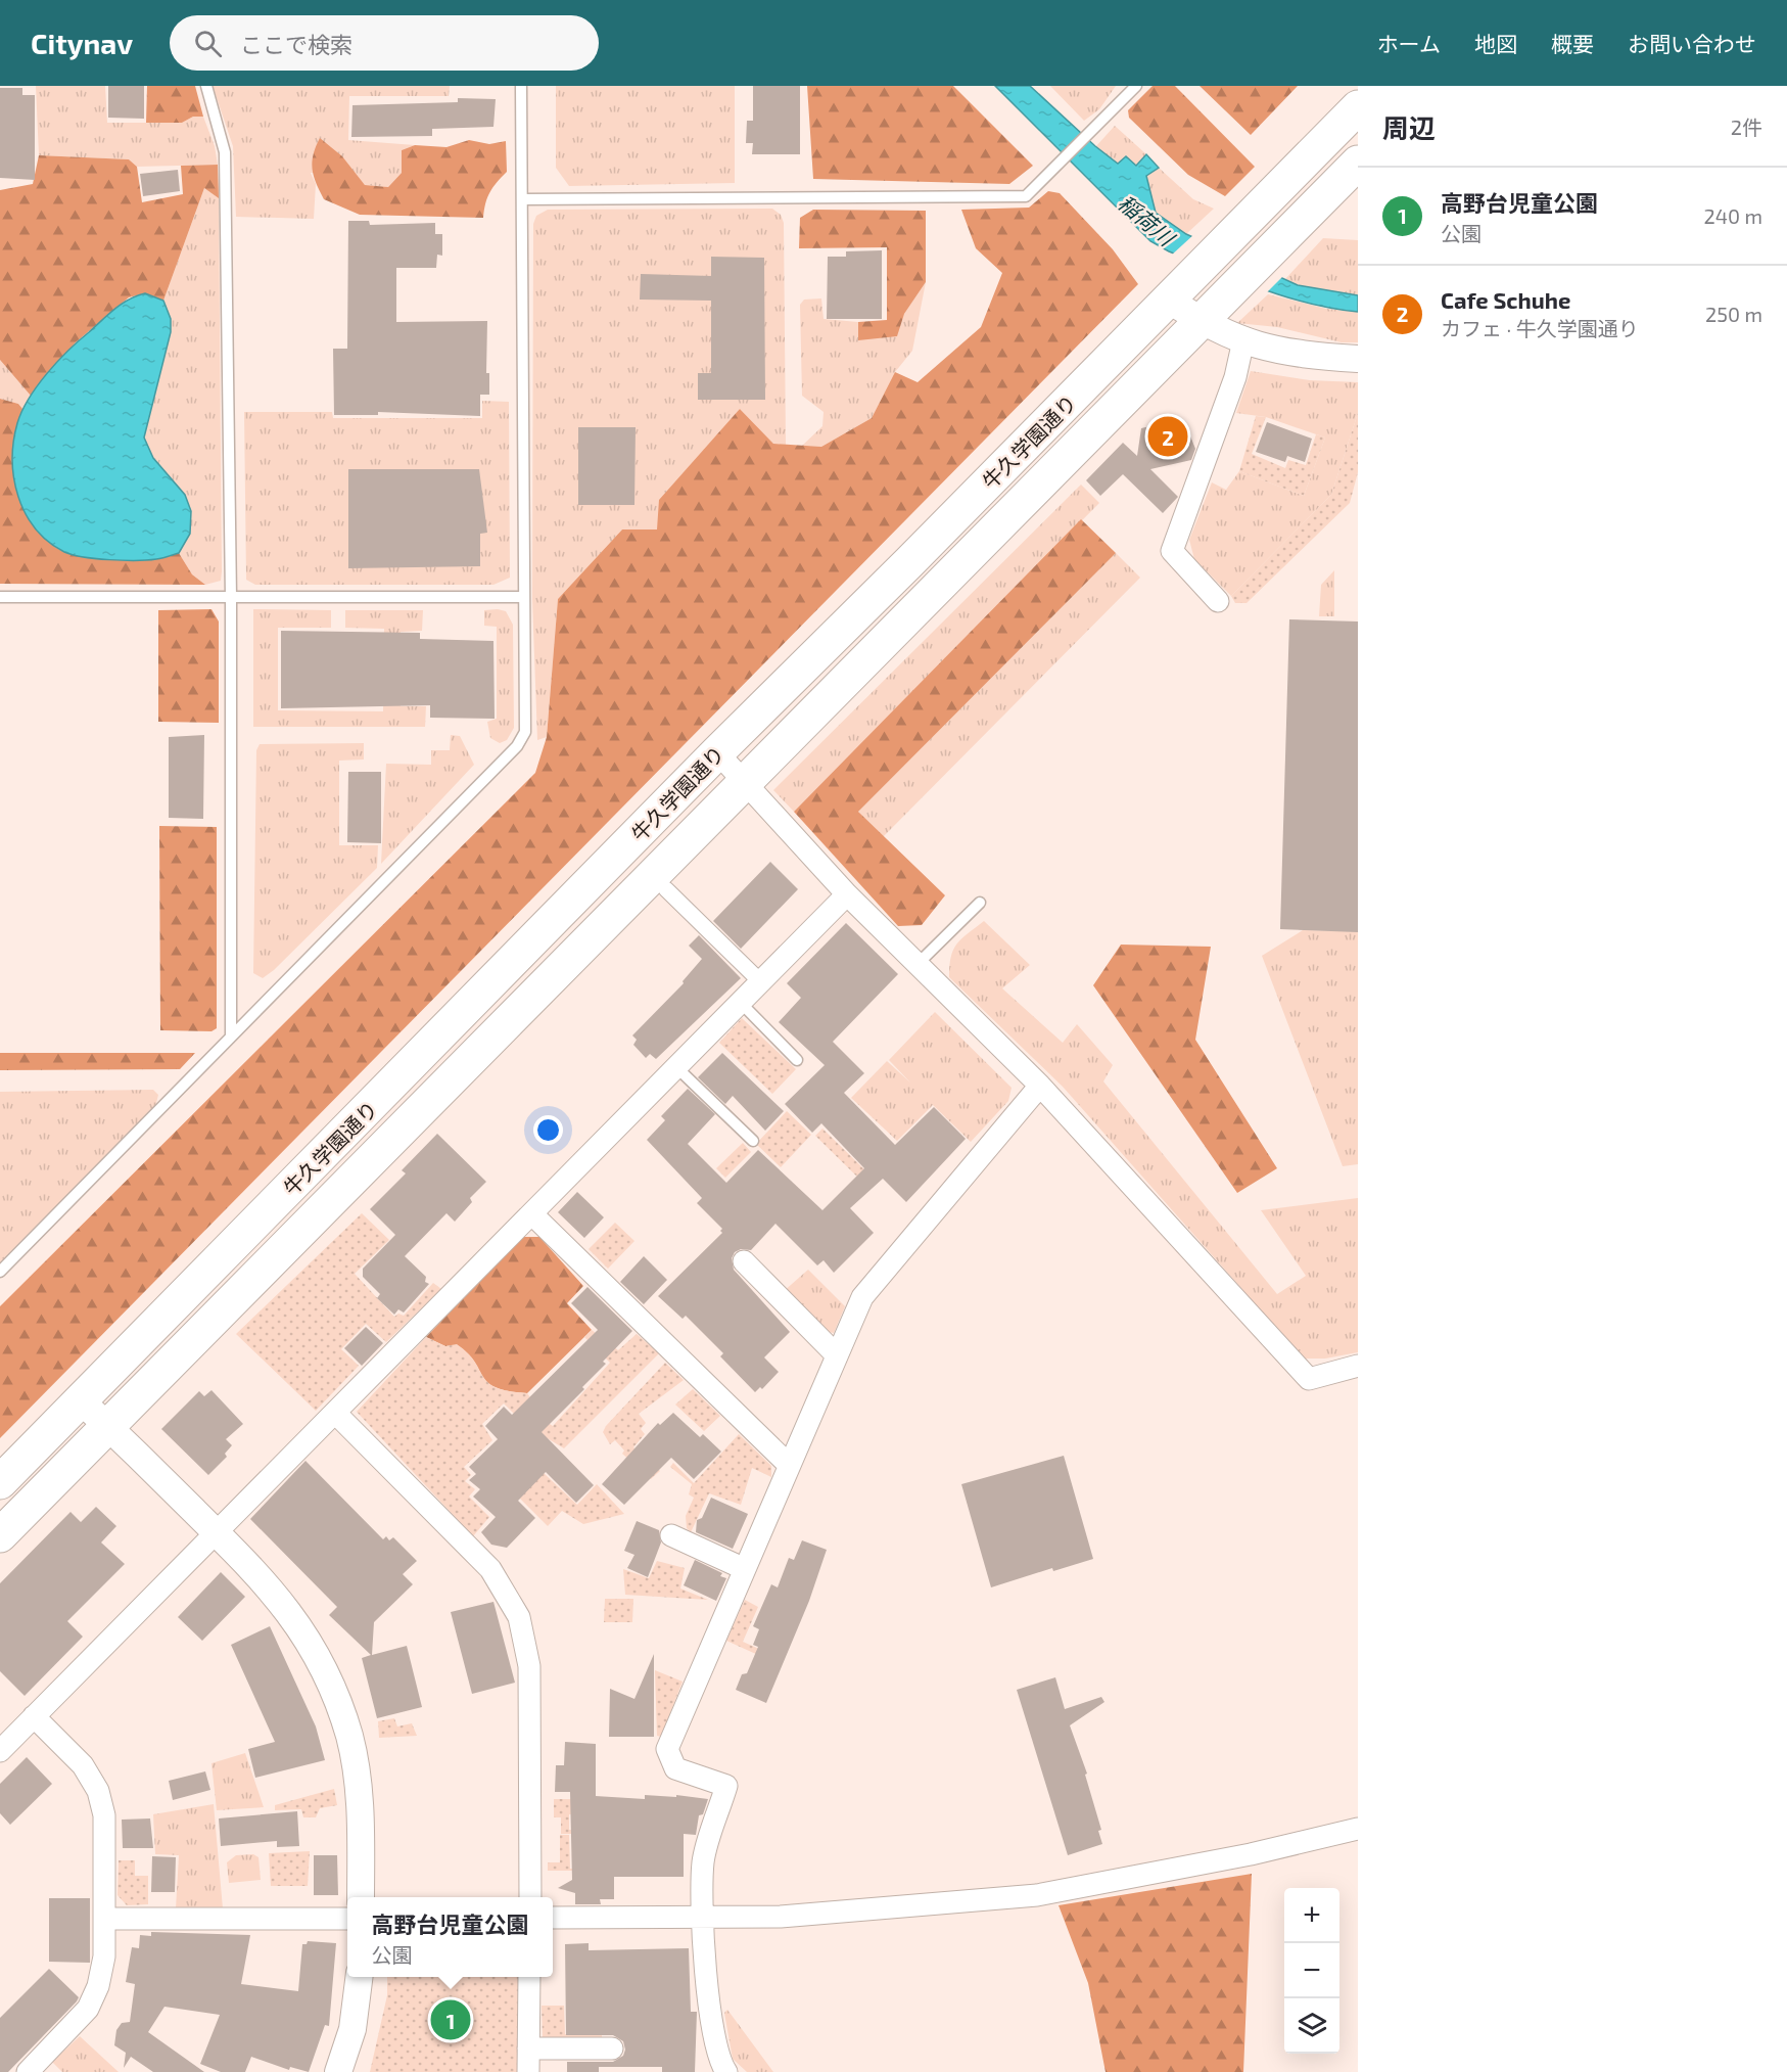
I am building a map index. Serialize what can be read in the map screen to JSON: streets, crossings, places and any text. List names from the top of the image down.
{
  "streets": {
    "highway": ["牛久学園通り"]
  },
  "water": ["稲荷川"],
  "page": {
    "header": "Citynav",
    "search": "ここで検索",
    "nav": [
      "ホーム",
      "地図",
      "概要",
      "お問い合わせ"
    ],
    "heading": ["周辺", "2件"],
    "list": [
      {
        "mark": "1",
        "name": "高野台児童公園",
        "note": "公園",
        "value": "240 m"
      },
      {
        "mark": "2",
        "name": "Cafe Schuhe",
        "note": "カフェ · 牛久学園通り",
        "value": "250 m"
      }
    ],
    "pins": ["2", "1"],
    "map_buttons": ["+", "−"],
    "popup": ["高野台児童公園", "公園"]
  }
}
